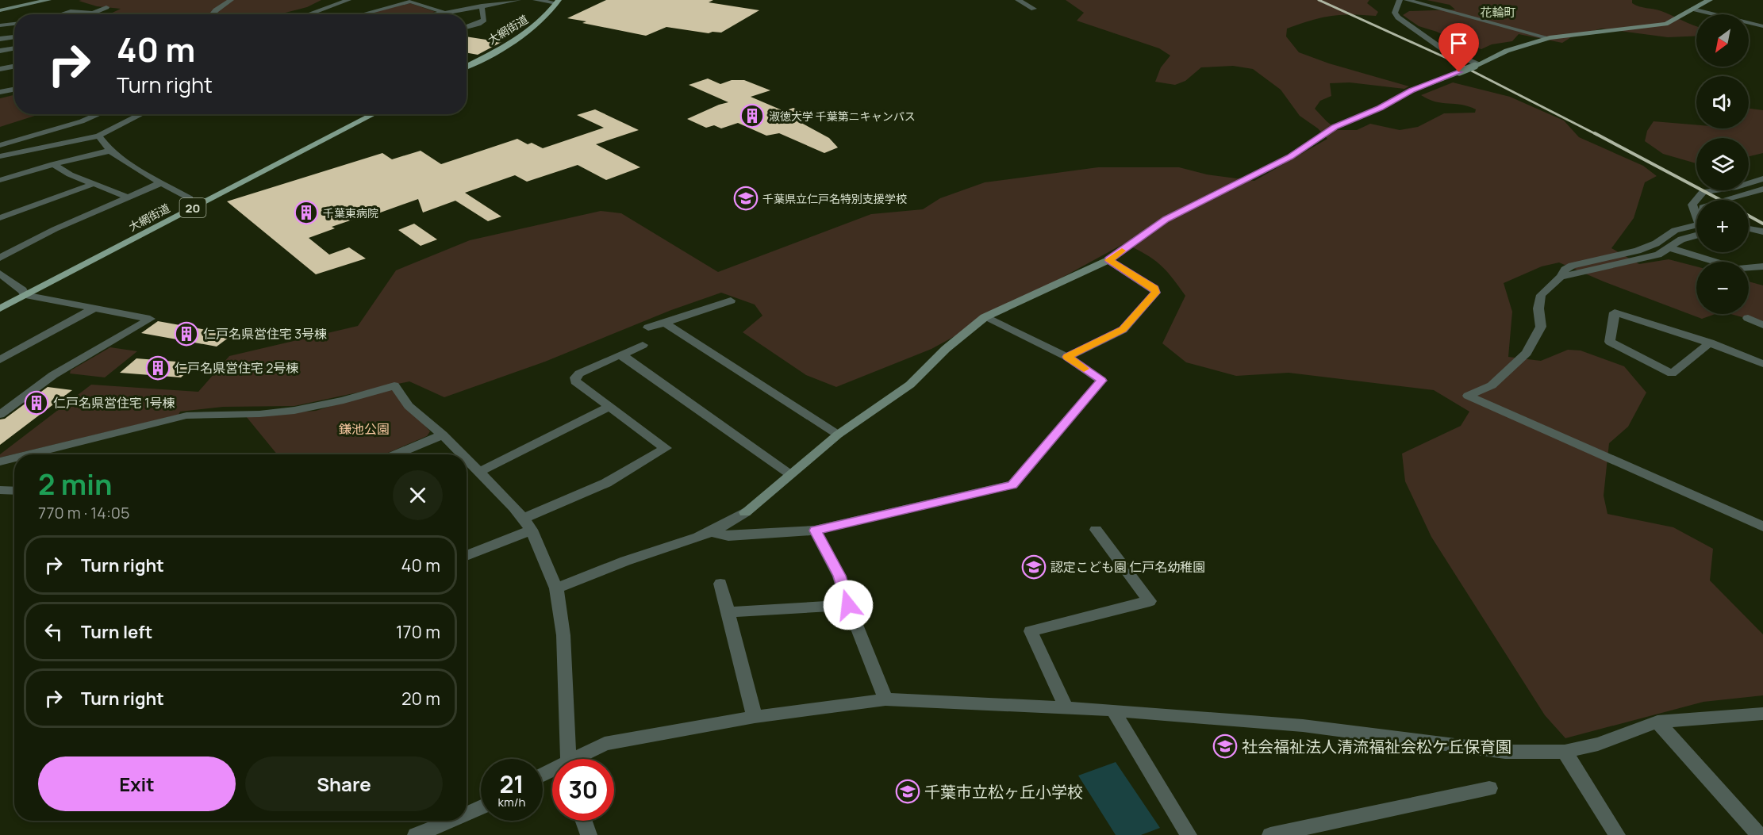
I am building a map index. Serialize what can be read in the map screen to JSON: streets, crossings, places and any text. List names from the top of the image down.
{
  "streets": {
    "main road": ["大網街道", "20"]
  },
  "districts": ["花輪町"],
  "parks": ["鎌池公園"],
  "places": {
    "building": [
      "淑徳大学 千葉第ニキャンパス",
      "千葉東病院",
      "仁戸名県営住宅 3号棟",
      "仁戸名県営住宅 2号棟",
      "仁戸名県営住宅 1号棟"
    ],
    "school or university": [
      "千葉県立仁戸名特別支援学校",
      "認定こども園 仁戸名幼稚園",
      "社会福祉法人清流福祉会松ケ丘保育園",
      "千葉市立松ヶ丘小学校"
    ]
  },
  "north": "bottom left",
  "page": {
    "map_buttons": ["+", "−"],
    "turn": ["40 m", "Turn right"],
    "heading": ["2 min", "770 m · 14:05"],
    "list": [
      {
        "name": "Turn right",
        "value": "40 m"
      },
      {
        "name": "Turn left",
        "value": "170 m"
      },
      {
        "name": "Turn right",
        "value": "20 m"
      }
    ],
    "buttons": ["Exit", "Share"],
    "speed": "21 km/h",
    "limit": "30"
  }
}
